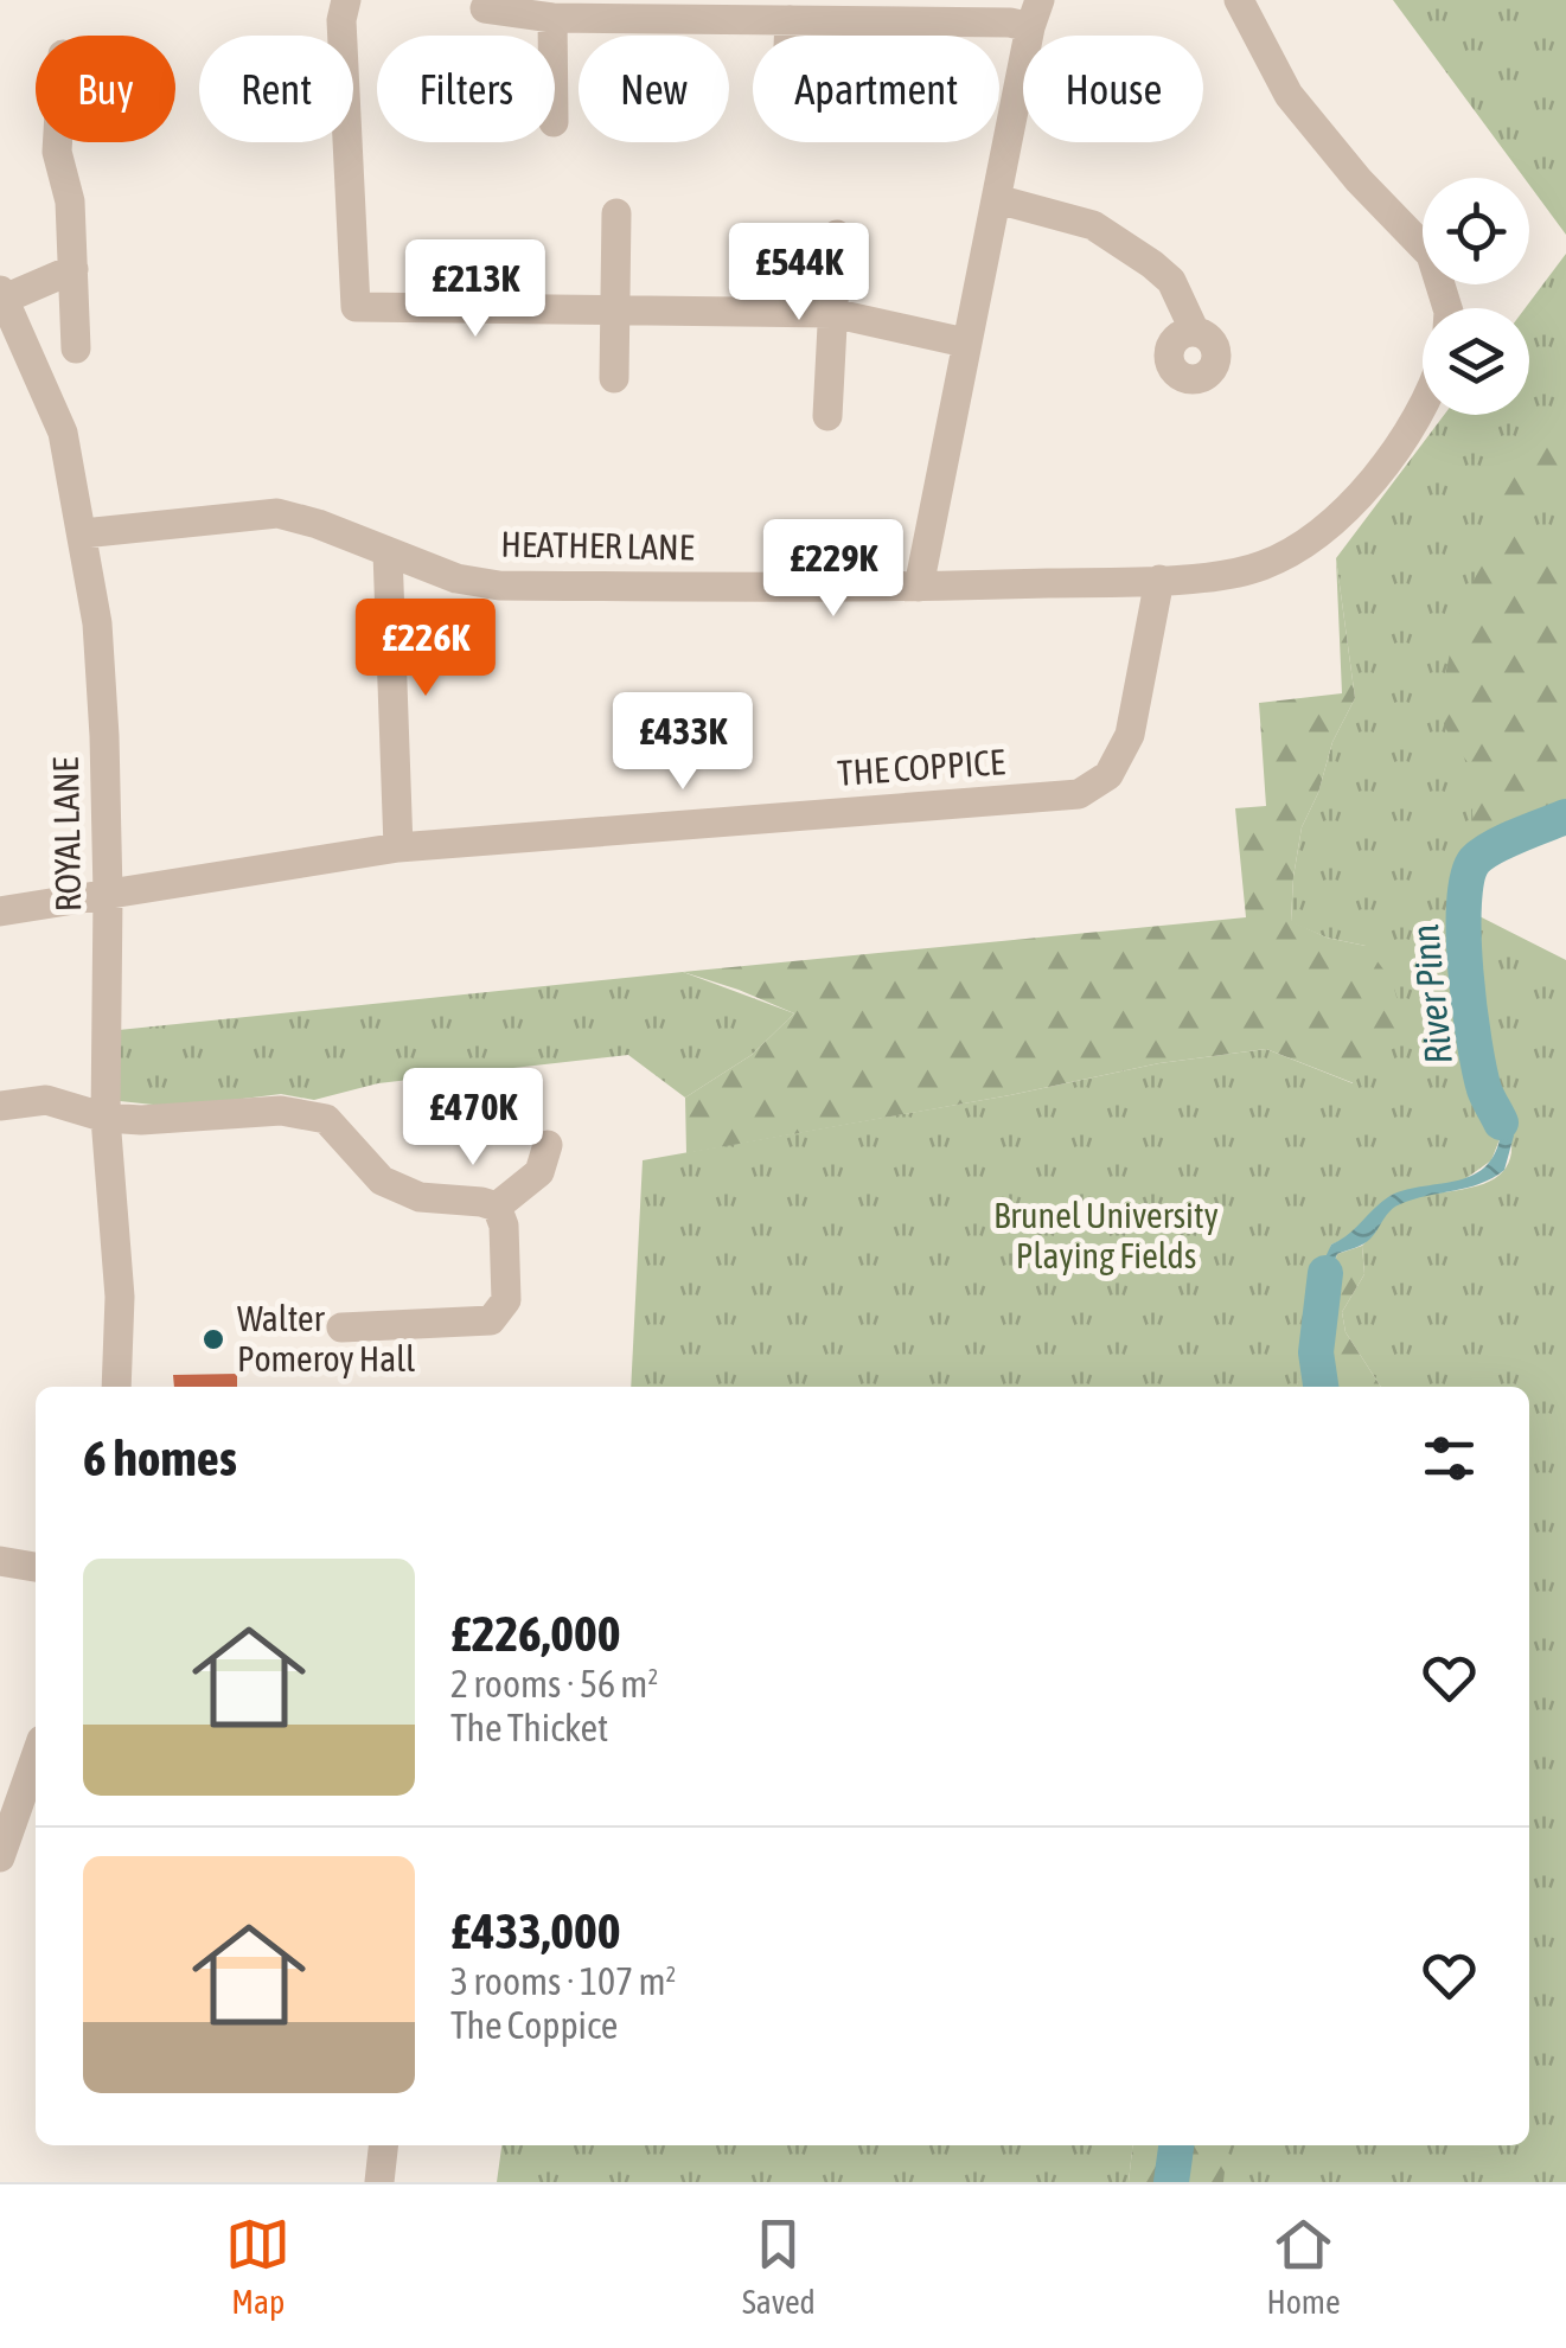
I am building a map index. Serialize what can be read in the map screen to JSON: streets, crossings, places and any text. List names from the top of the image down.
{
  "streets": {
    "street": ["HEATHER LANE", "THE COPPICE", "ROYAL LANE"]
  },
  "crossings": [
    ["HEATHER LANE", "THE COPPICE"],
    ["HEATHER LANE", "ROYAL LANE"],
    ["THE COPPICE", "ROYAL LANE"]
  ],
  "water": ["River Pinn"],
  "parks": ["Brunel University Playing Fields"],
  "places": ["Walter Pomeroy Hall"],
  "page": {
    "chip": [
      "Buy",
      "Rent",
      "Filters",
      "New",
      "Apartment",
      "House"
    ],
    "price": [
      "£544K",
      "£213K",
      "£229K",
      "£226K",
      "£433K",
      "£470K"
    ],
    "heading": "6 homes",
    "list": [
      {
        "name": "£226,000",
        "note": "2 rooms · 56 m² · The Thicket"
      },
      {
        "name": "£433,000",
        "note": "3 rooms · 107 m² · The Coppice"
      }
    ],
    "tabs": ["Map", "Saved", "Home"]
  }
}
